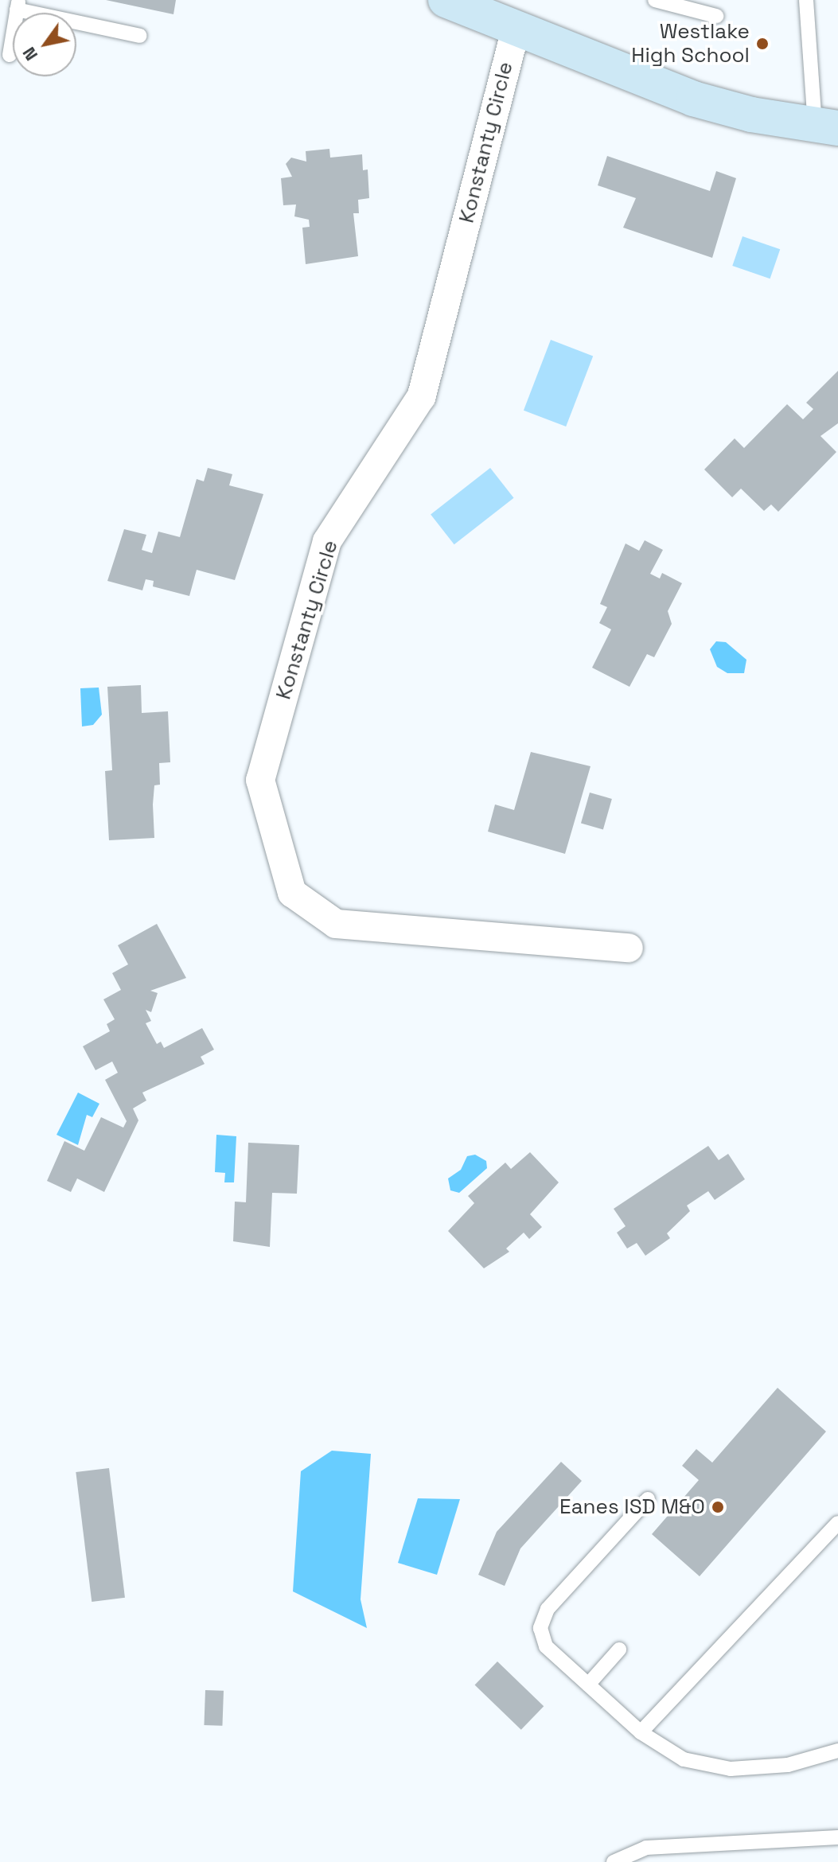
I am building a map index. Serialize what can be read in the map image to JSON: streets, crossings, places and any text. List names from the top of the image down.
{
  "streets": {
    "street": ["Konstanty Circle"]
  },
  "places": ["Westlake High School", "Eanes ISD M&O"],
  "north": "bottom left"
}
